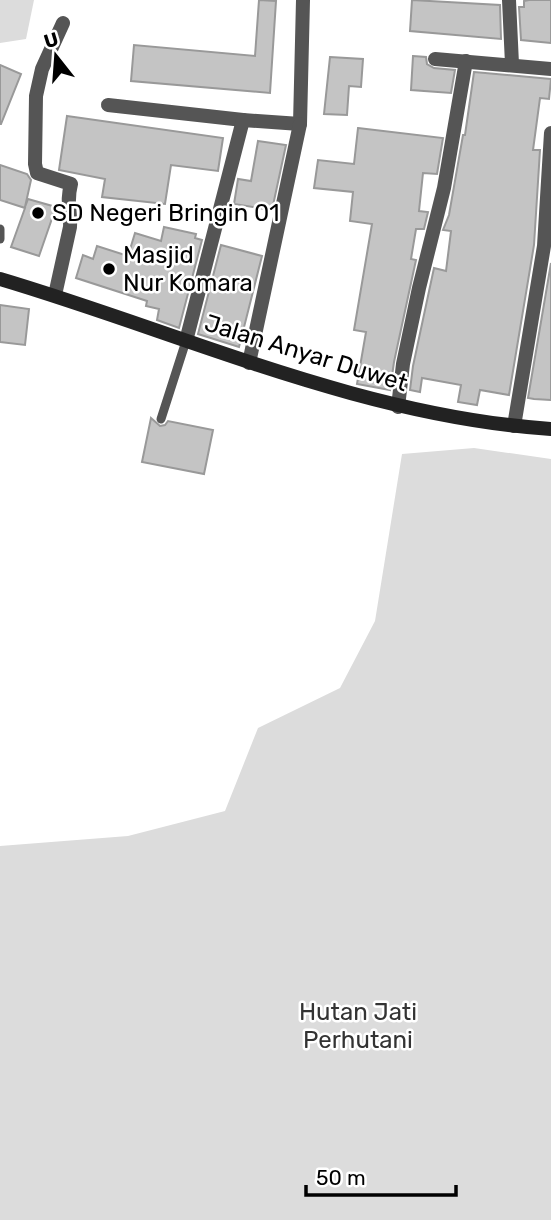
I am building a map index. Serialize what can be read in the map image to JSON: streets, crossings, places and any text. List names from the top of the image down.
{
  "streets": {
    "street": ["Jalan Anyar Duwet"]
  },
  "parks": ["Hutan Jati Perhutani"],
  "places": ["SD Negeri Bringin 01", "Masjid Nur Komara"],
  "scale_bar": "50 m",
  "north": "top"
}
